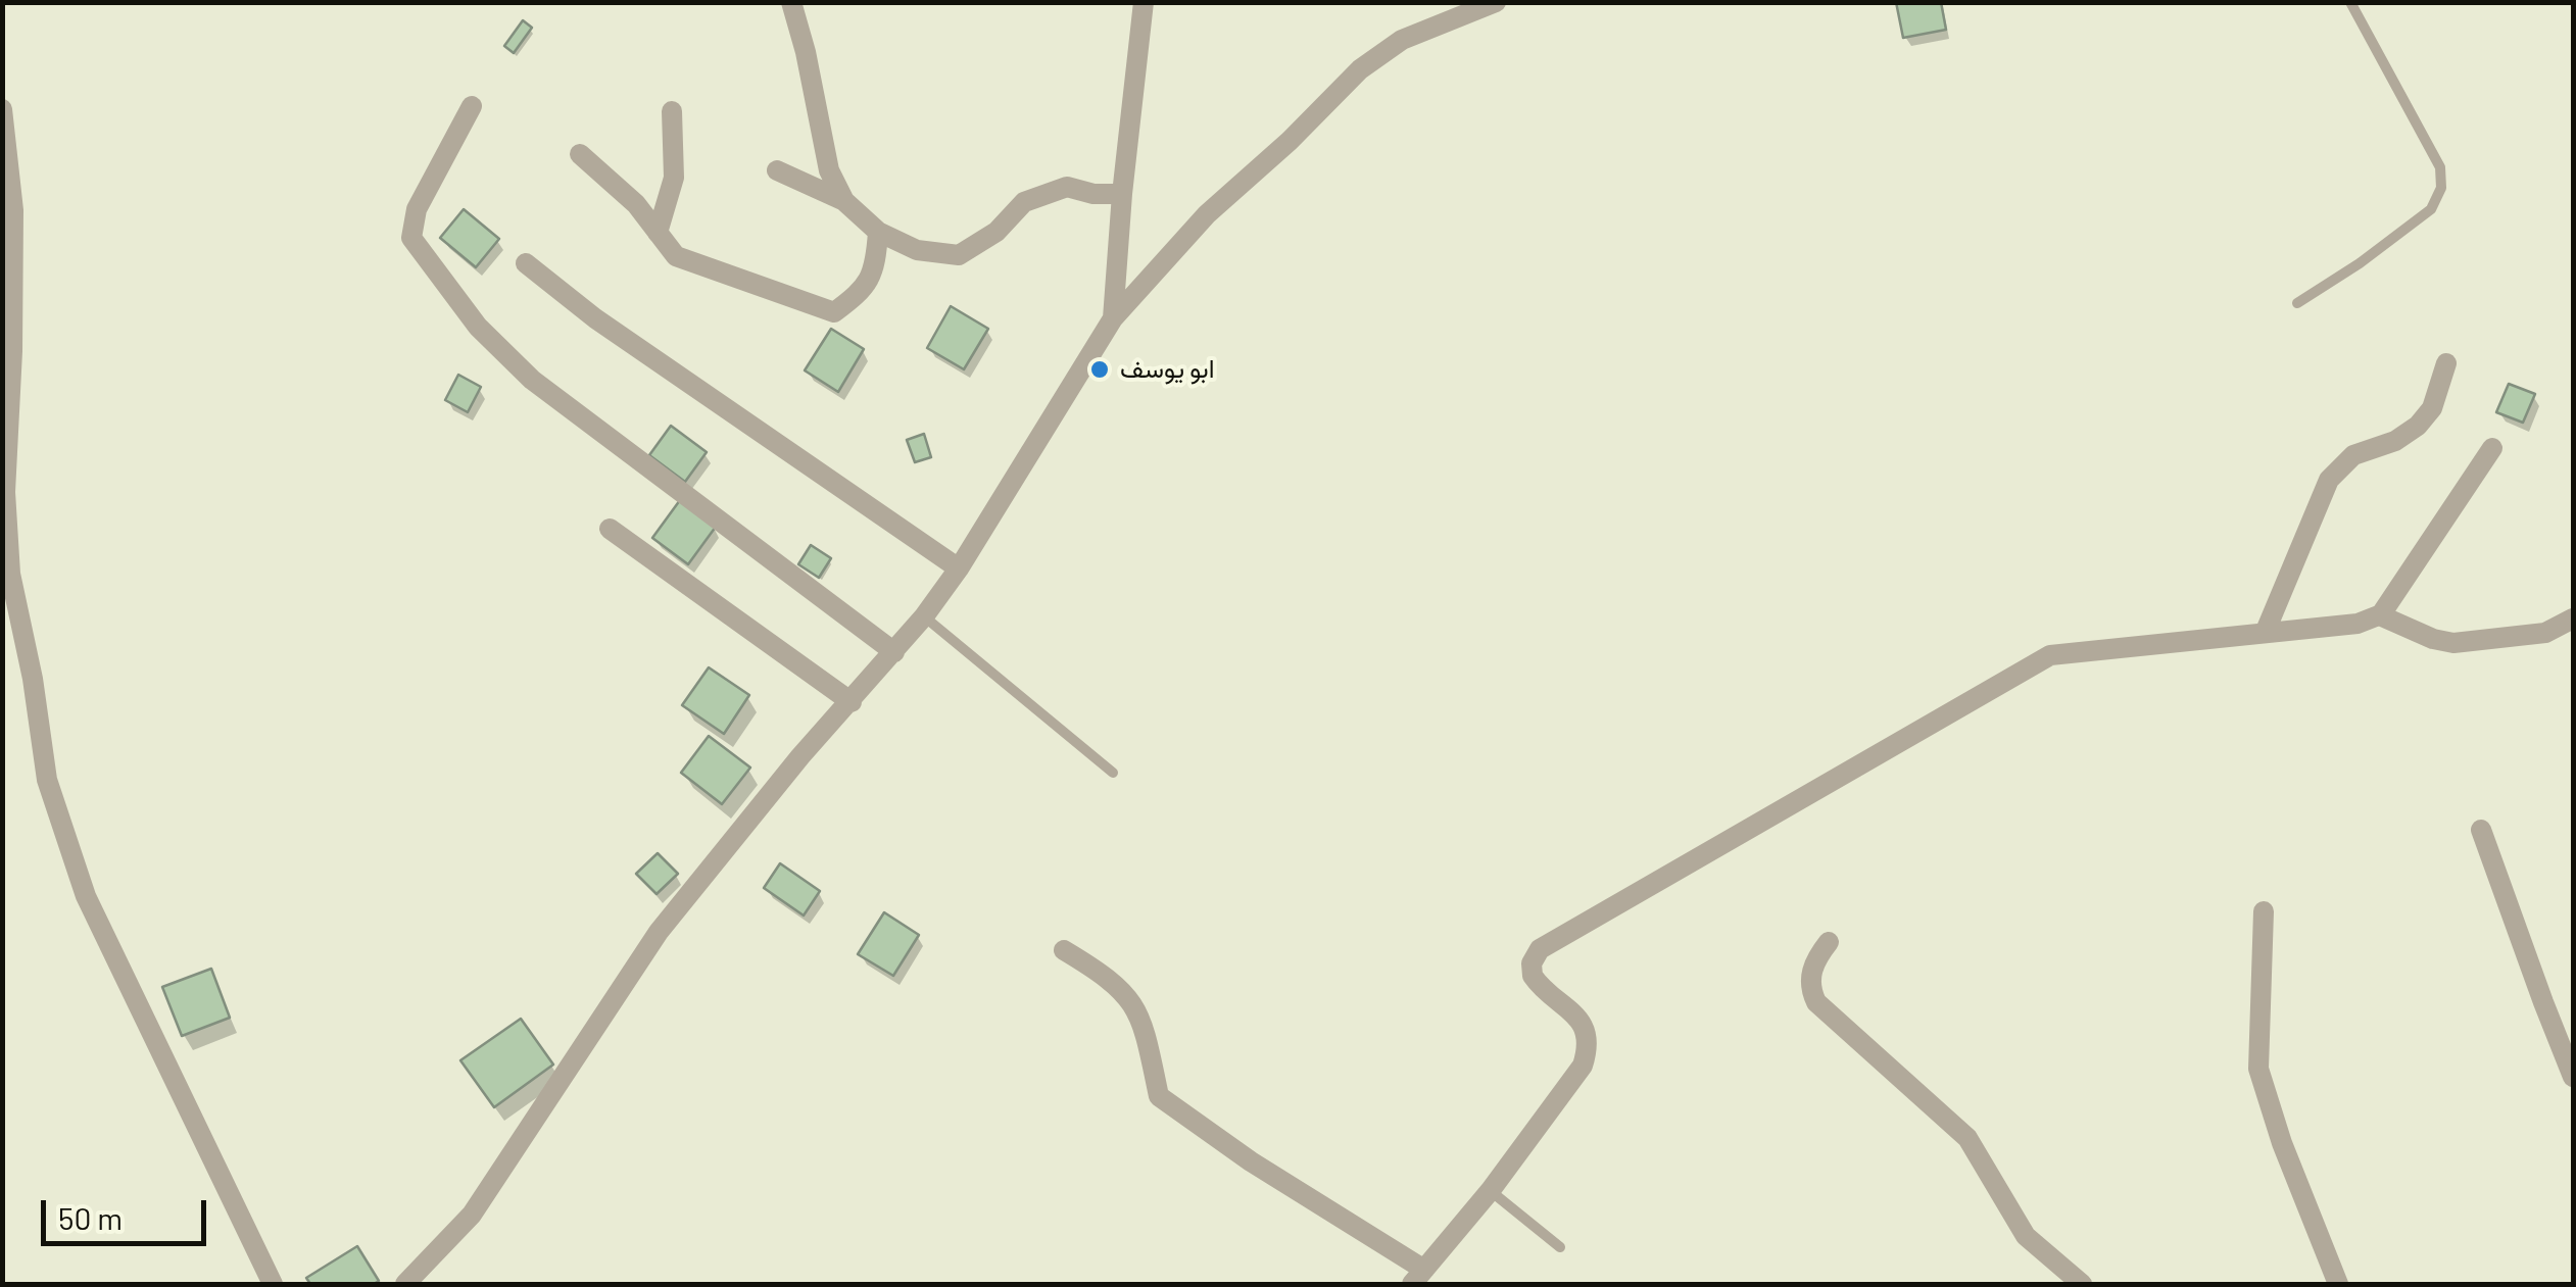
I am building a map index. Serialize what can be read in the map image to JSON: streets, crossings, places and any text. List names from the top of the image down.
{
  "places": ["ابو يوسف"],
  "scale_bar": "50 m"
}
